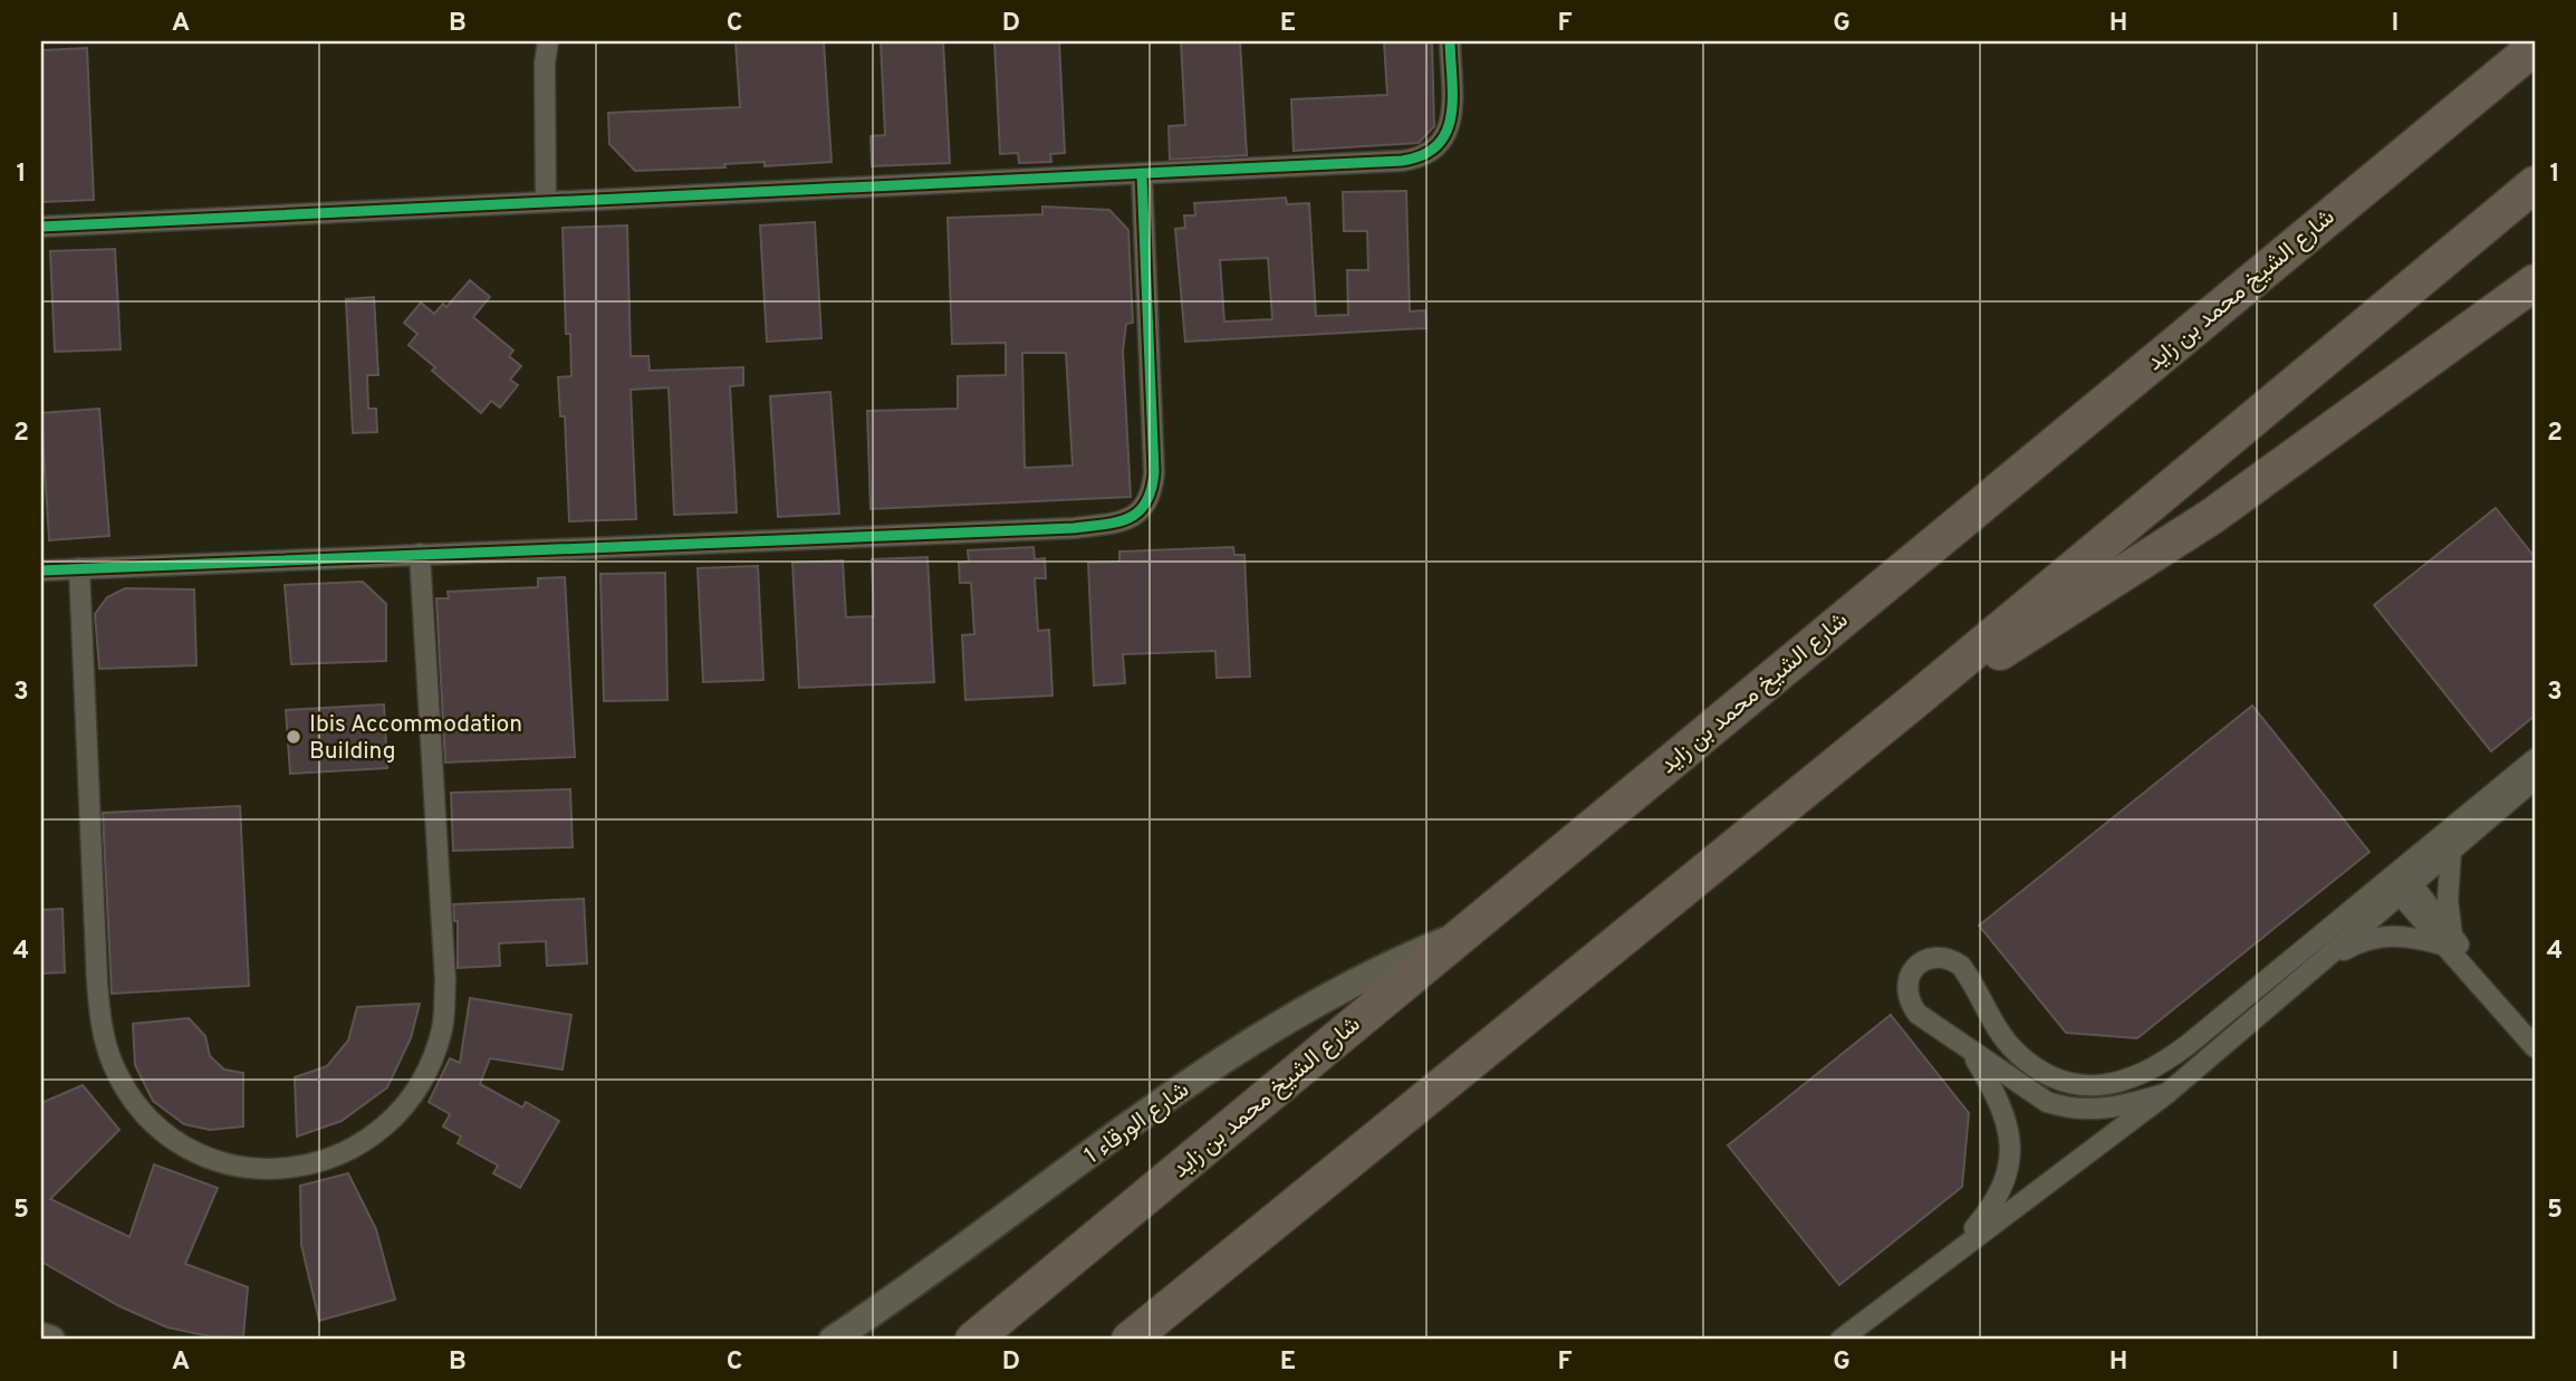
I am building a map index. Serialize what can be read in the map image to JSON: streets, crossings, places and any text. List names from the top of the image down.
{
  "streets": {
    "highway": ["شارع الشيخ محمد بن زايد"],
    "street": ["شارع الورقاء 1"]
  },
  "crossings": [
    ["شارع الشيخ محمد بن زايد", "شارع الورقاء 1"]
  ],
  "places": ["Ibis Accommodation Building"],
  "grid": {
    "columns": [
      "A",
      "B",
      "C",
      "D",
      "E",
      "F",
      "G",
      "H",
      "I"
    ],
    "rows": [
      "1",
      "2",
      "3",
      "4",
      "5"
    ]
  }
}
